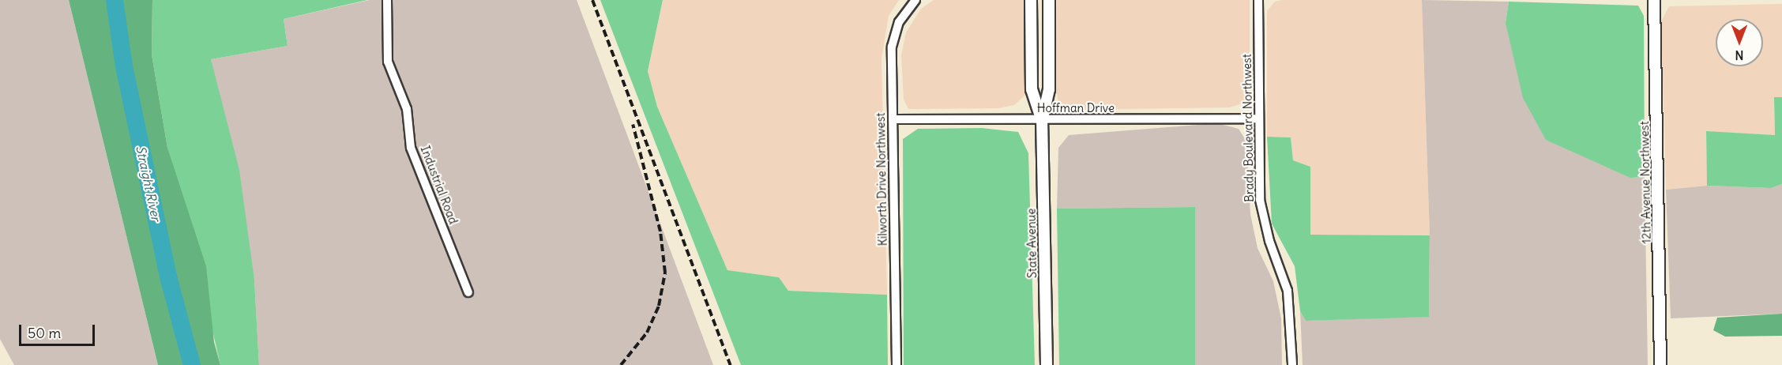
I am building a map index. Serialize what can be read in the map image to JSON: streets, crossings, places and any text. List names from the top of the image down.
{
  "streets": {
    "street": [
      "Hoffman Drive",
      "Brady Boulevard Northwest",
      "Kilworth Drive Northwest",
      "12th Avenue Northwest",
      "Industrial Road",
      "State Avenue"
    ]
  },
  "crossings": [
    ["Hoffman Drive", "Brady Boulevard Northwest"],
    ["Hoffman Drive", "Kilworth Drive Northwest"],
    ["Hoffman Drive", "State Avenue"]
  ],
  "water": ["Straight River"],
  "scale_bar": "50 m",
  "north": "bottom"
}
